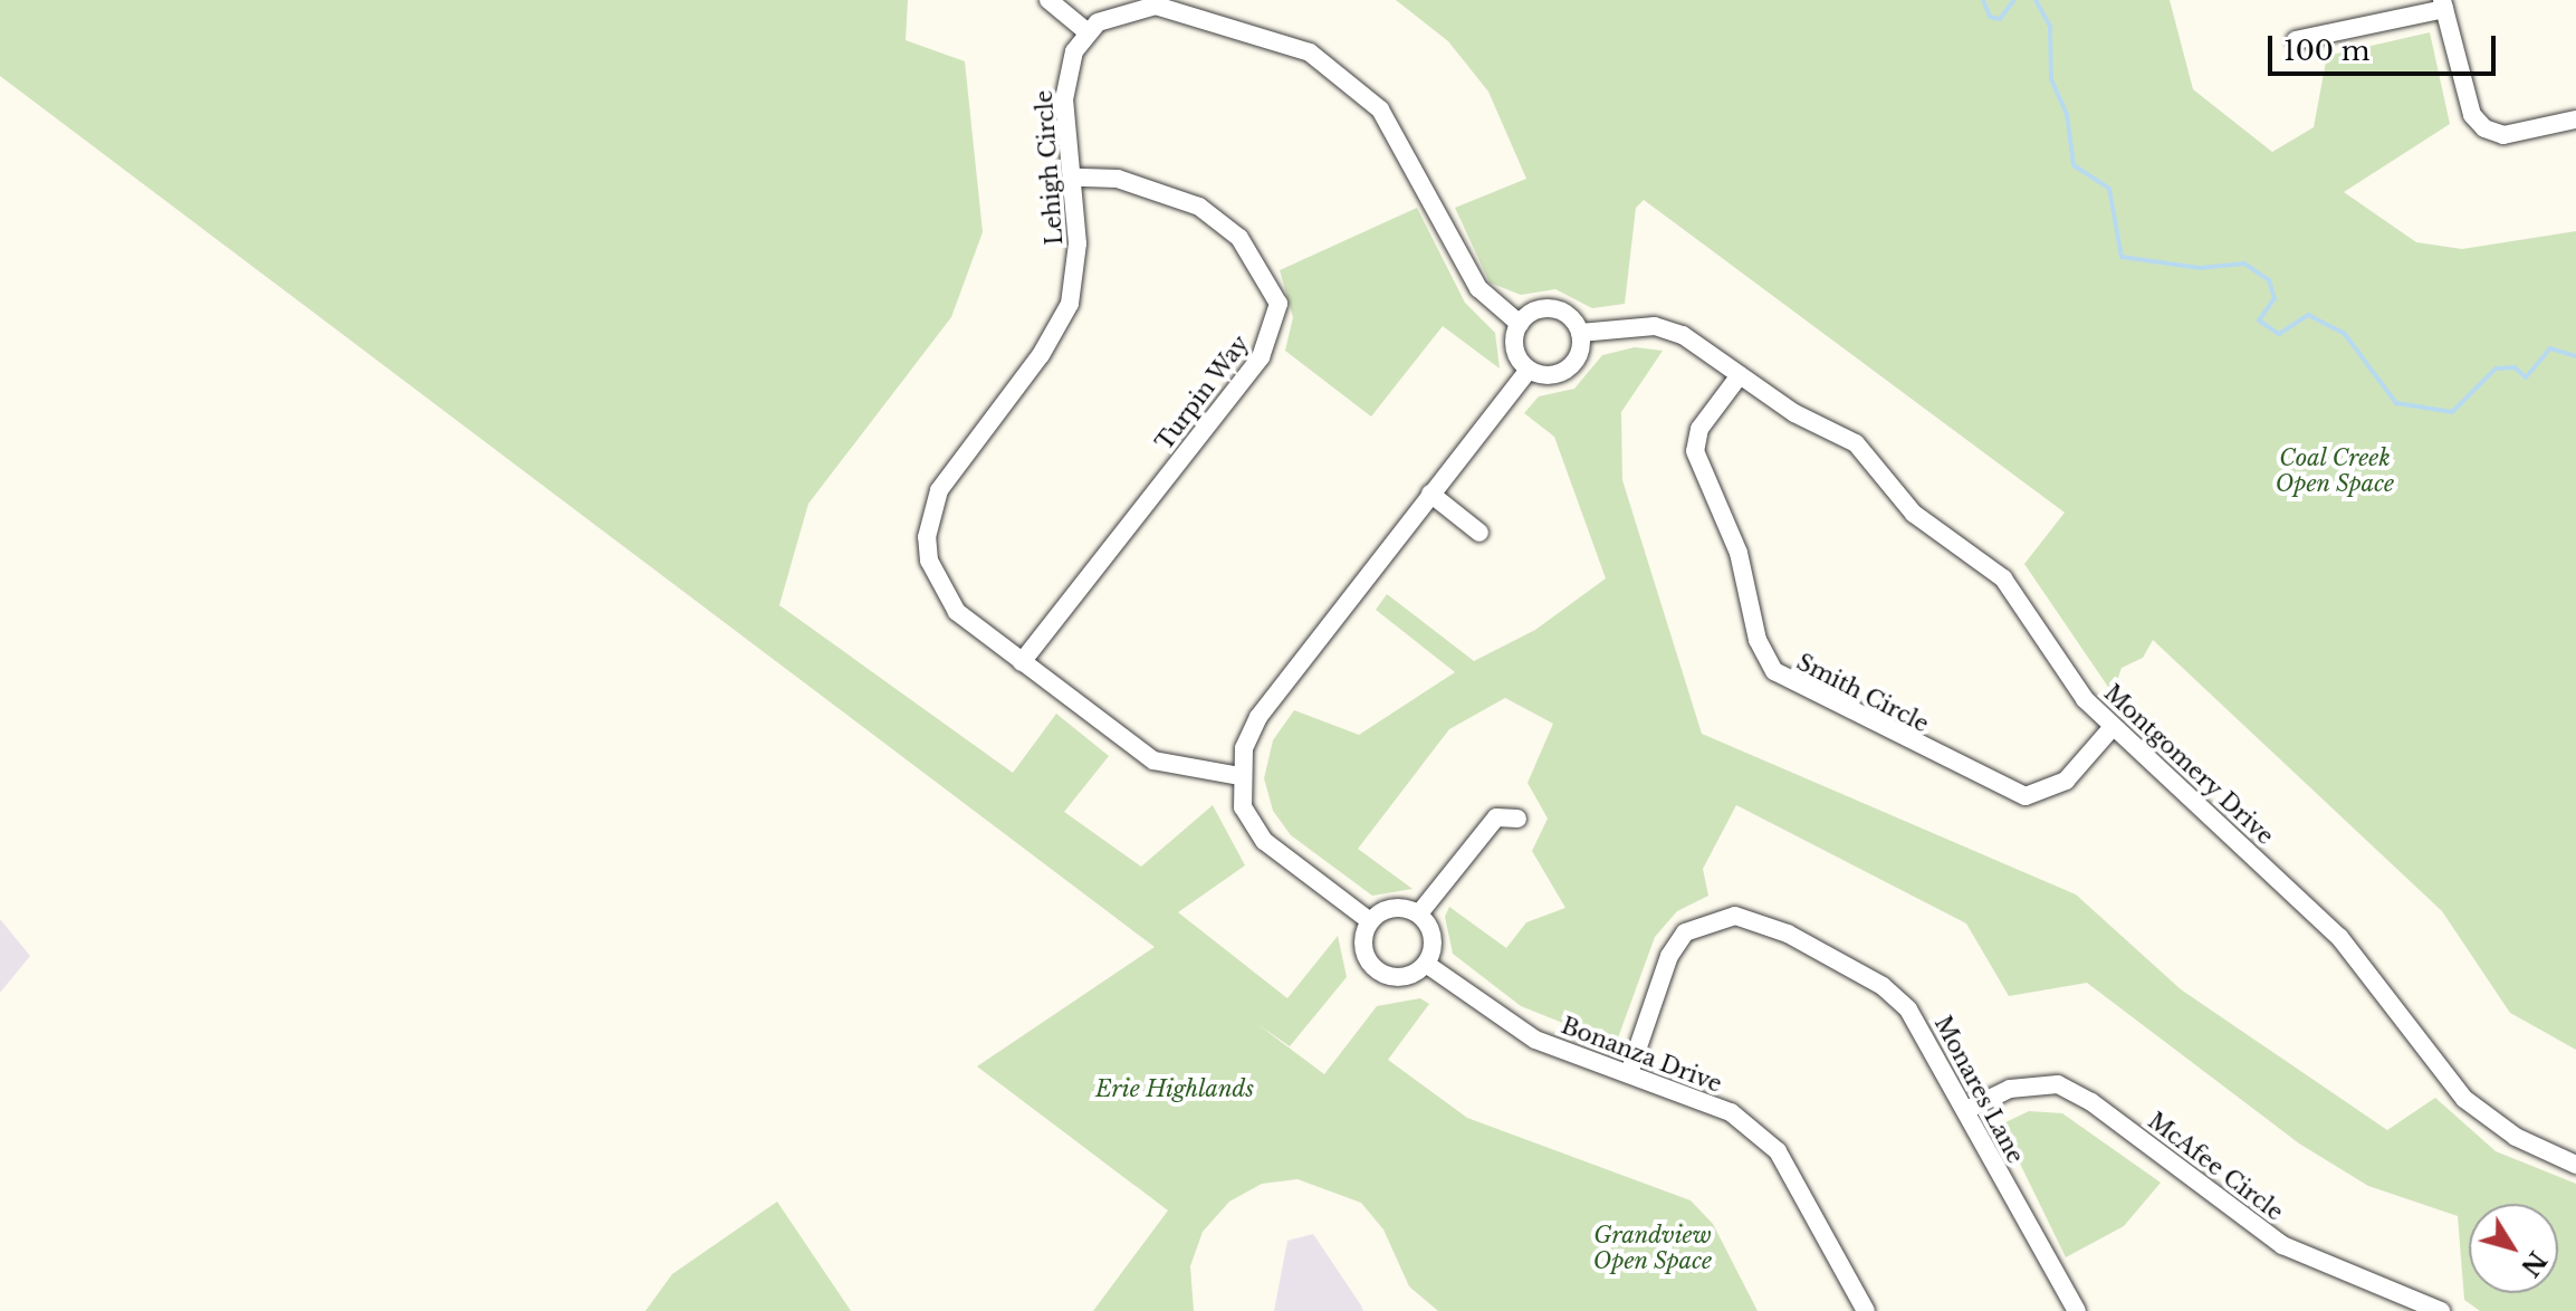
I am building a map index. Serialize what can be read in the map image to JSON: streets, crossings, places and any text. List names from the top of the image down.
{
  "streets": {
    "street": [
      "Lehigh Circle",
      "Turpin Way",
      "Smith Circle",
      "Montgomery Drive",
      "Bonanza Drive",
      "Monares Lane",
      "McAfee Circle"
    ]
  },
  "crossings": [
    ["Lehigh Circle", "Turpin Way"],
    ["Smith Circle", "Montgomery Drive"],
    ["Bonanza Drive", "Monares Lane"],
    ["Monares Lane", "McAfee Circle"]
  ],
  "parks": ["Coal Creek Open Space", "Erie Highlands", "Grandview Open Space"],
  "scale_bar": "100 m",
  "north": "bottom right"
}
